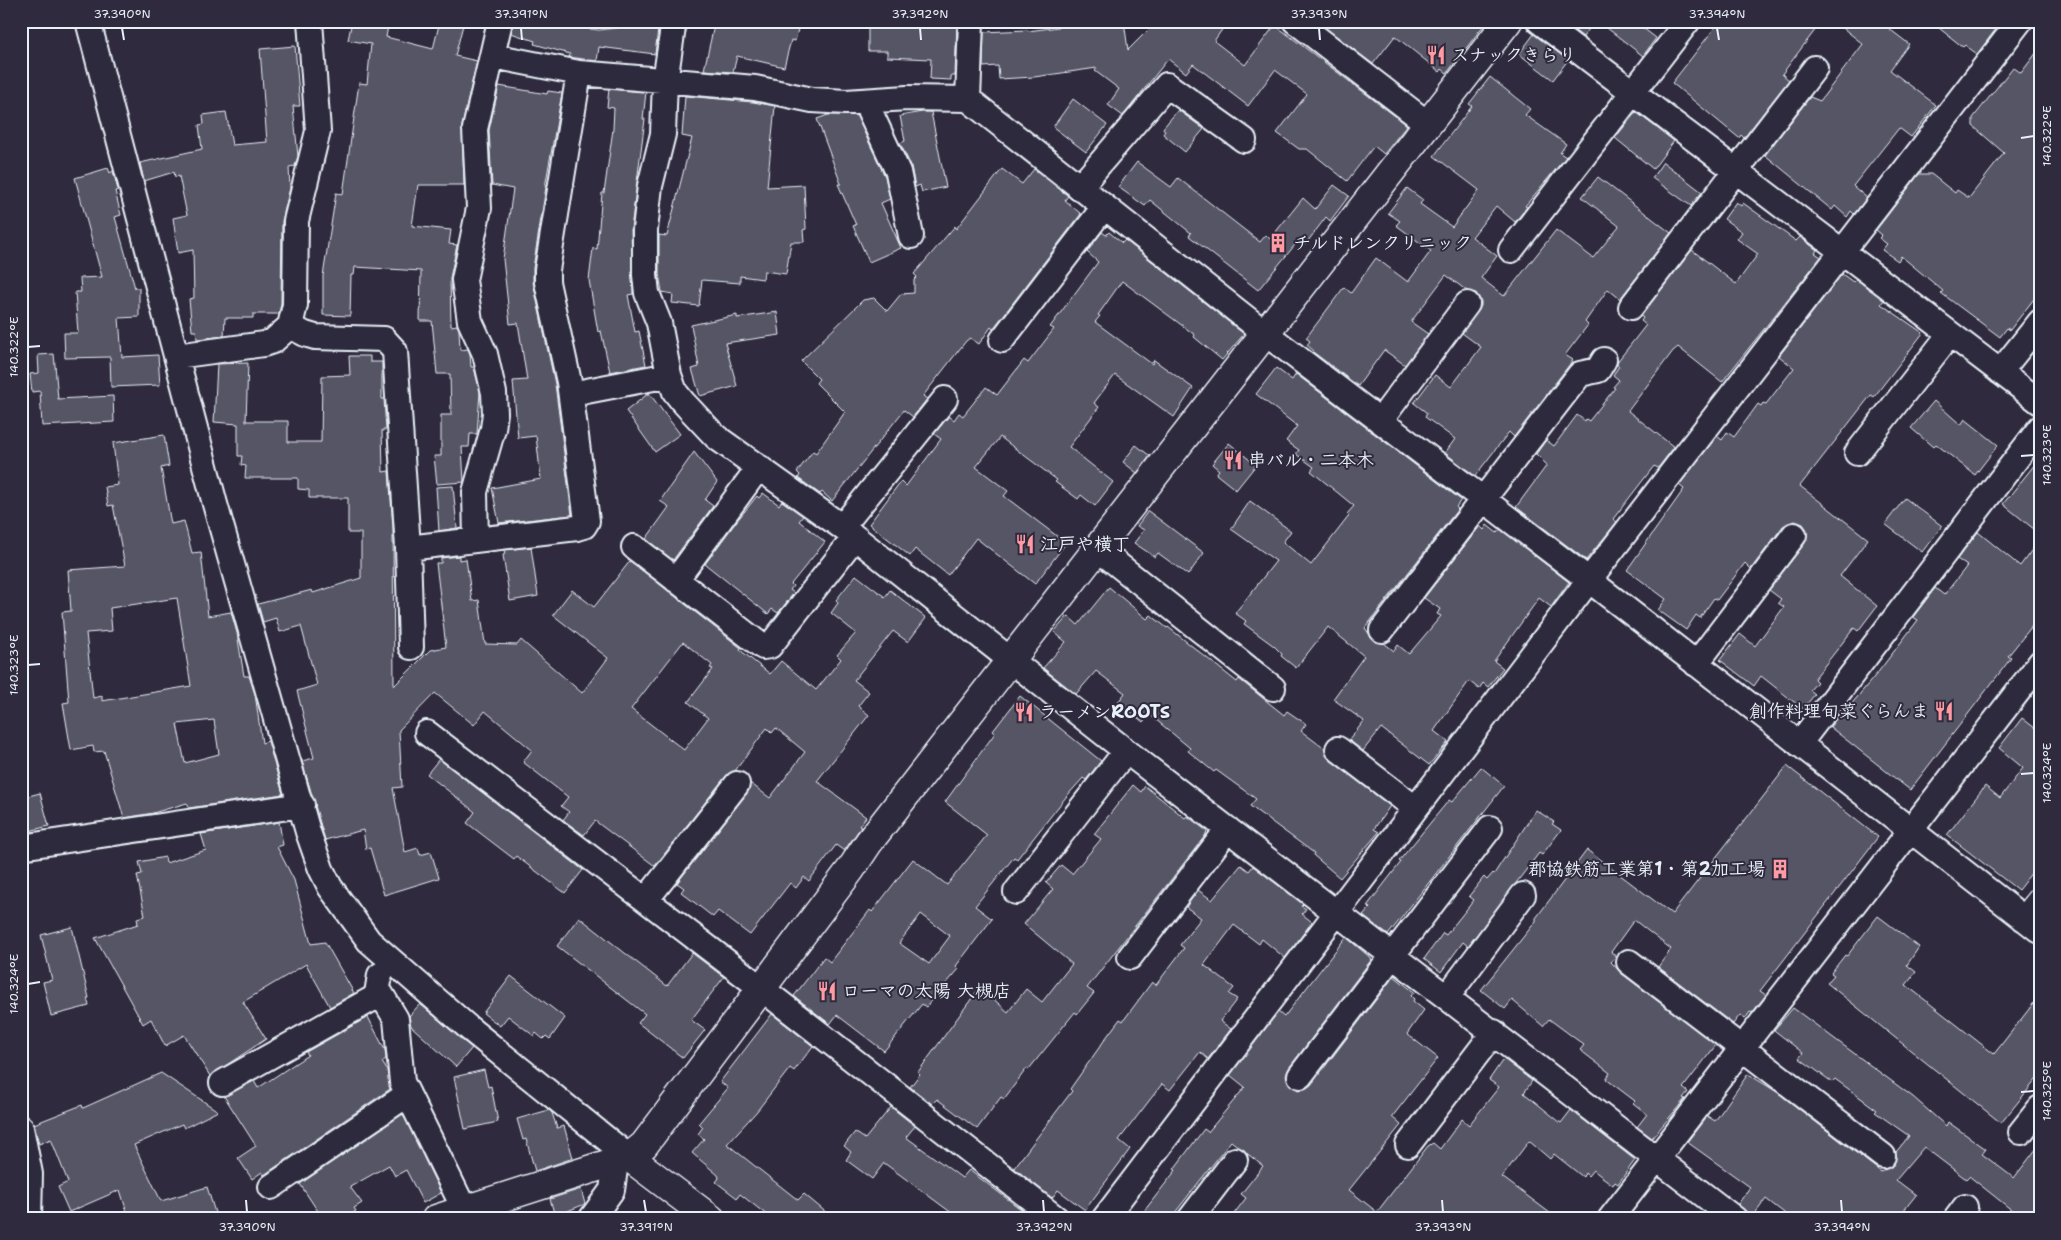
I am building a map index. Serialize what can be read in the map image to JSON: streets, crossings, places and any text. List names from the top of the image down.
{
  "places": {
    "restaurant": [
      "スナックきらり",
      "串バル・二本木",
      "江戸や横丁",
      "創作料理旬菜ぐらんま",
      "ラーメンROOTS",
      "ローマの太陽 大槻店"
    ],
    "building": ["チルドレンクリニック", "郡協鉄筋工業第1・第2加工場"]
  },
  "coordinates": [
    "37.390°N",
    "37.391°N",
    "37.392°N",
    "37.393°N",
    "37.394°N",
    "140.322°E",
    "140.323°E",
    "140.324°E",
    "140.325°E"
  ]
}
